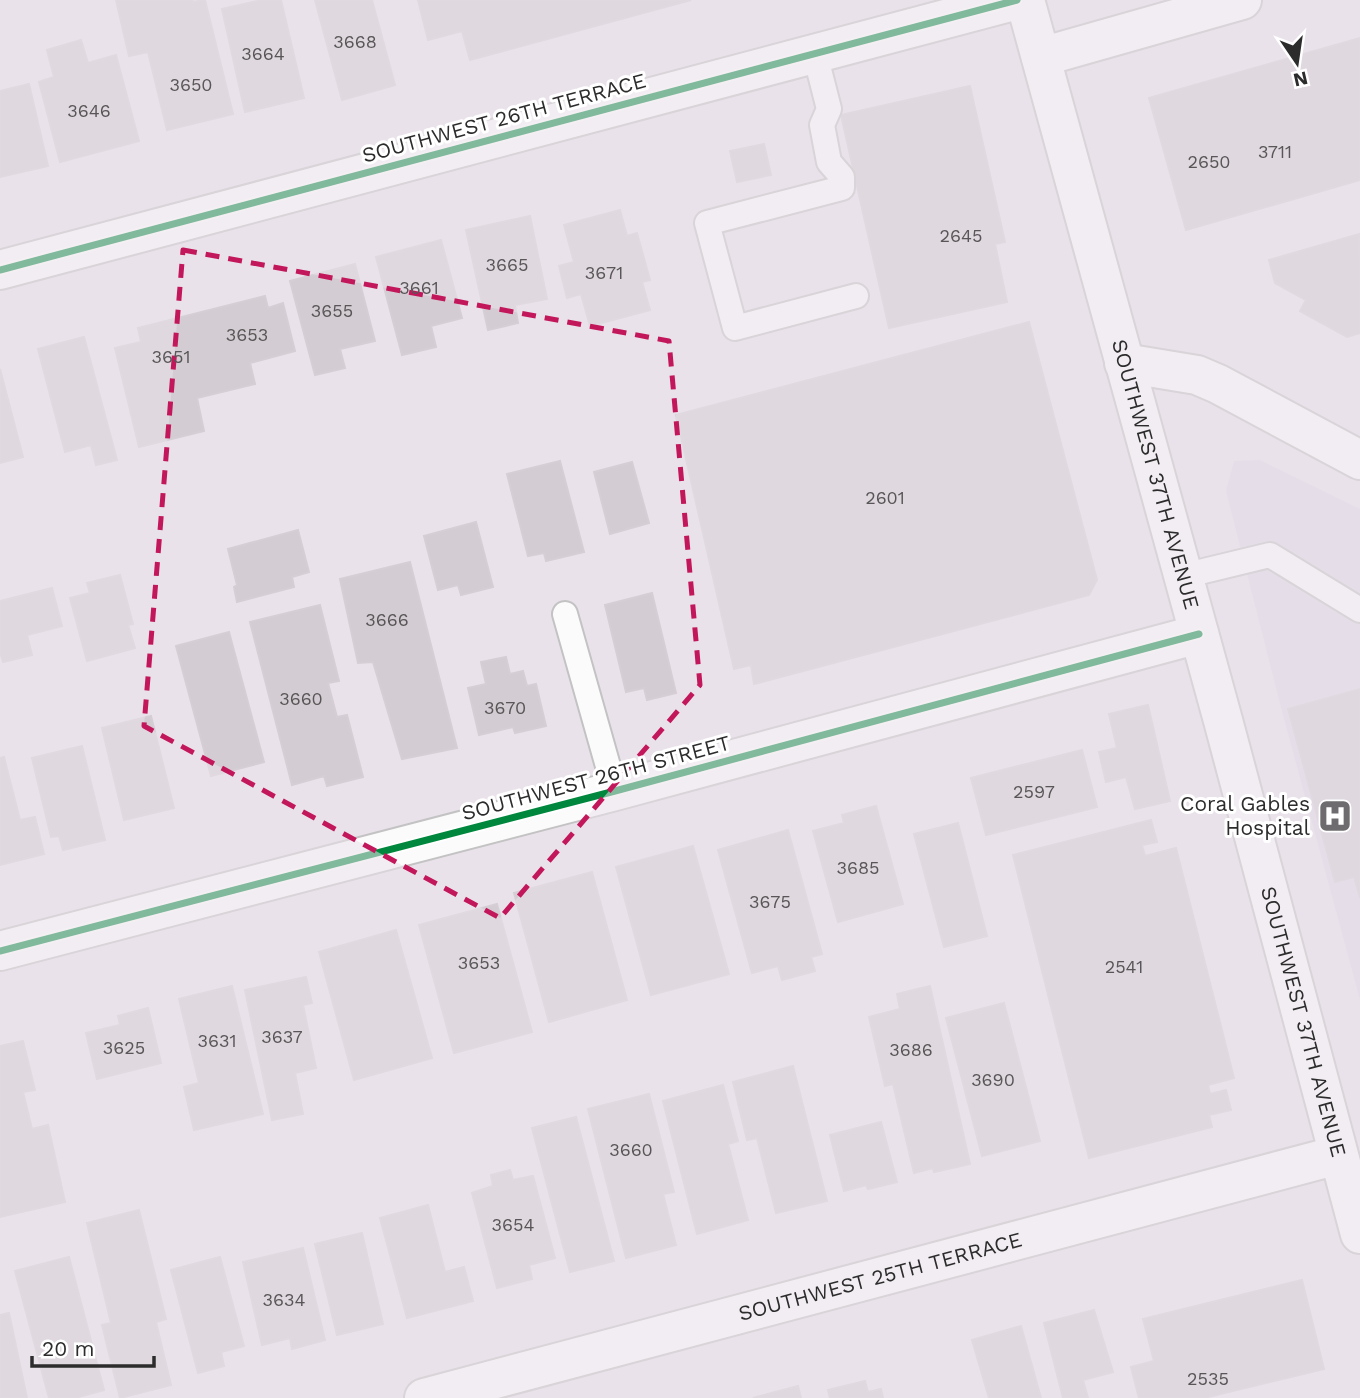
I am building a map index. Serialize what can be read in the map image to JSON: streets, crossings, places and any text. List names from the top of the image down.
{
  "streets": {
    "street": [
      "SOUTHWEST 26TH TERRACE",
      "SOUTHWEST 37TH AVENUE",
      "SOUTHWEST 26TH STREET",
      "SOUTHWEST 25TH TERRACE"
    ]
  },
  "crossings": [
    ["SOUTHWEST 37TH AVENUE", "SOUTHWEST 26TH STREET"],
    ["SOUTHWEST 37TH AVENUE", "SOUTHWEST 25TH TERRACE"]
  ],
  "places": {
    "hospital": ["Coral Gables Hospital"]
  },
  "house_numbers": [
    "3668",
    "3664",
    "3650",
    "3646",
    "3711",
    "2650",
    "2645",
    "3665",
    "3671",
    "3661",
    "3655",
    "3653",
    "3651",
    "2601",
    "3666",
    "3660",
    "3670",
    "2597",
    "3685",
    "3675",
    "3653",
    "2541",
    "3637",
    "3631",
    "3625",
    "3686",
    "3690",
    "3660",
    "3654",
    "3634",
    "2535"
  ],
  "scale_bar": "20 m",
  "north": "bottom"
}
